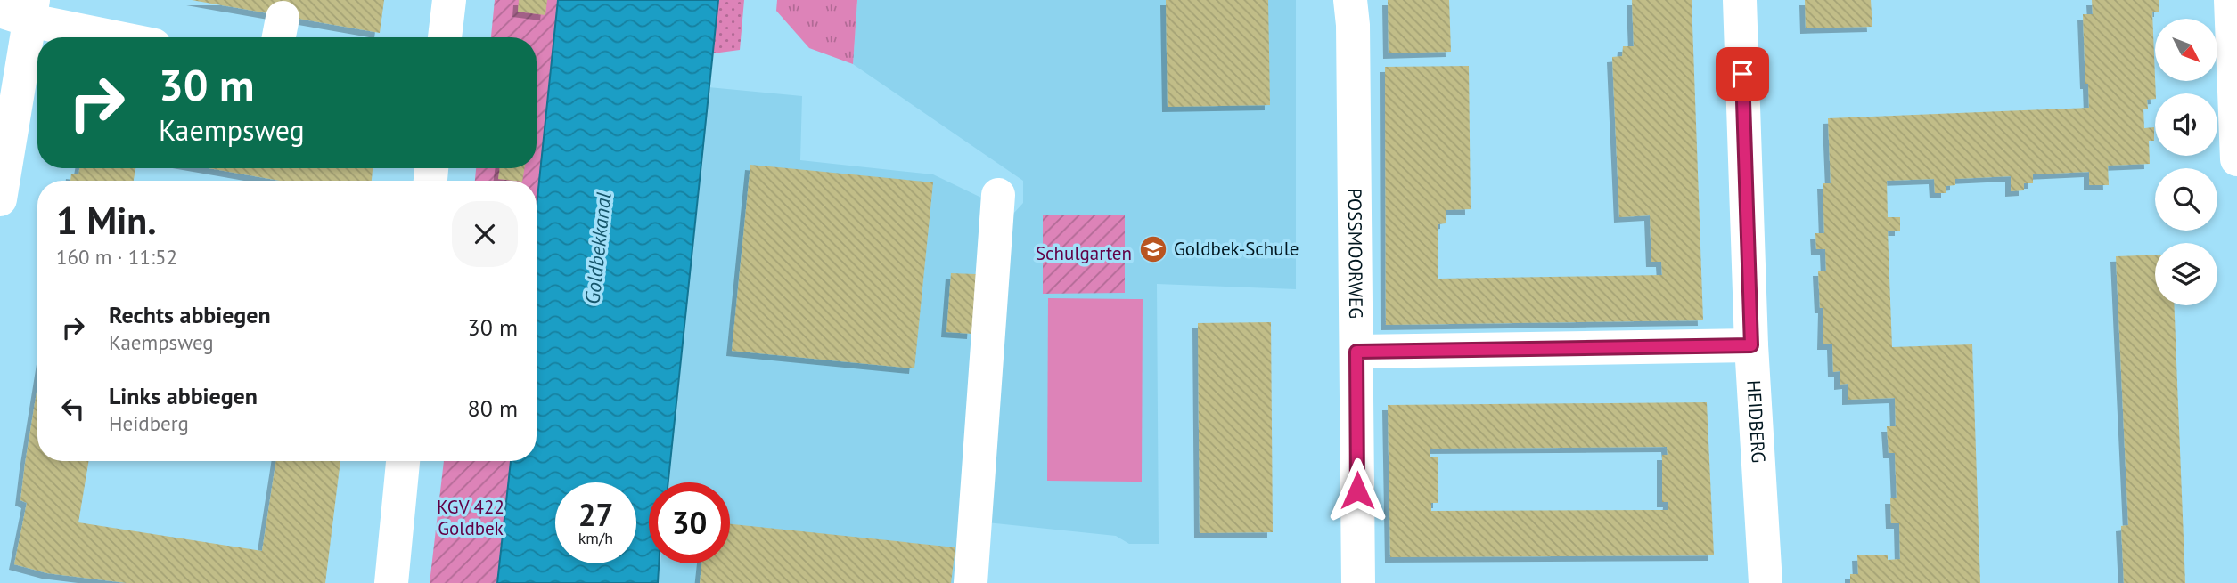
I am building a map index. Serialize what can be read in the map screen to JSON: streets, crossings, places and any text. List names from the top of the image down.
{
  "streets": {
    "street": ["POSSMOORWEG", "HEIDBERG"]
  },
  "water": ["Goldbekkanal"],
  "parks": ["Schulgarten", "KGV 422 Goldbek"],
  "places": {
    "school or university": ["Goldbek-Schule"]
  },
  "north": "bottom right",
  "page": {
    "turn": ["30 m", "Kaempsweg"],
    "heading": ["1 Min.", "160 m · 11:52"],
    "list": [
      {
        "name": "Rechts abbiegen",
        "note": "Kaempsweg",
        "value": "30 m"
      },
      {
        "name": "Links abbiegen",
        "note": "Heidberg",
        "value": "80 m"
      }
    ],
    "speed": "27 km/h",
    "limit": "30"
  }
}
